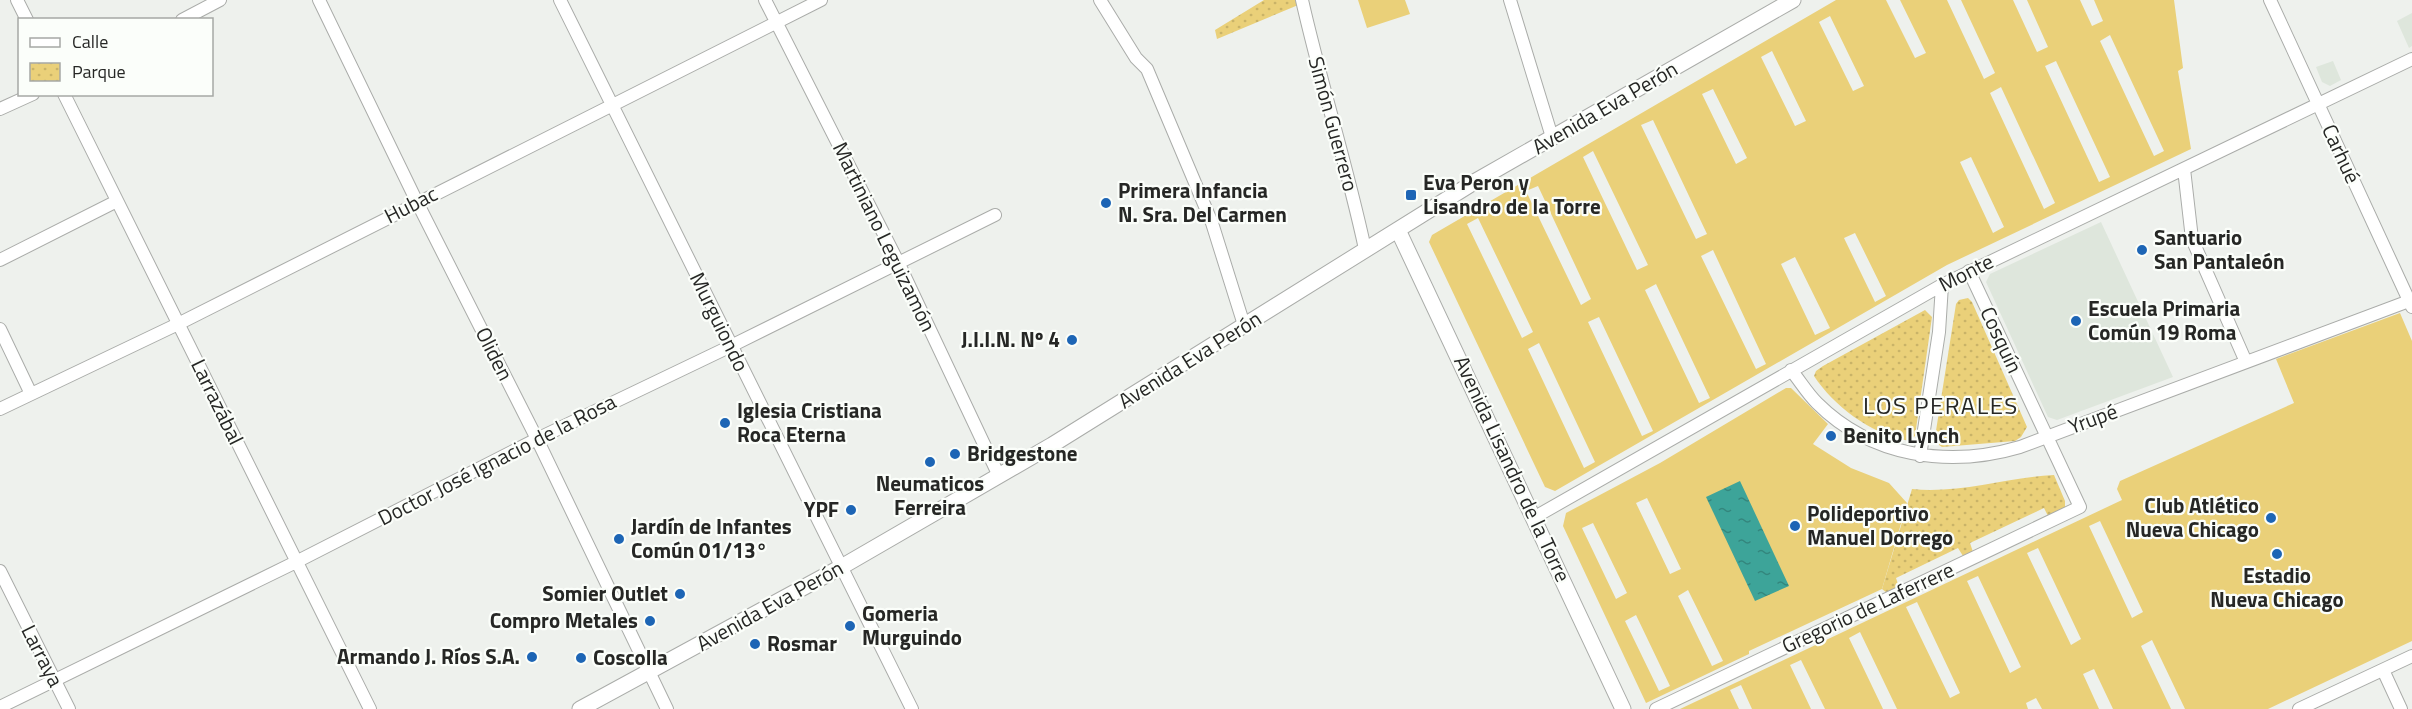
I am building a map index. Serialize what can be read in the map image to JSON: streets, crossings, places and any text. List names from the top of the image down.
{
  "streets": {
    "main road": ["Avenida Eva Perón", "Avenida Lisandro de la Torre"],
    "street": [
      "Simón Guerrero",
      "Carhué",
      "Hubac",
      "Martiniano Leguizamón",
      "Monte",
      "Murguiondo",
      "Cosquín",
      "Oliden",
      "Larrazábal",
      "Yrupé",
      "Doctor José Ignacio de la Rosa",
      "Gregorio de Laferrere",
      "Larraya"
    ]
  },
  "crossings": [
    ["Avenida Eva Perón", "Simón Guerrero"],
    ["Avenida Eva Perón", "Martiniano Leguizamón"],
    ["Avenida Eva Perón", "Murguiondo"],
    ["Avenida Eva Perón", "Oliden"],
    ["Avenida Eva Perón", "Avenida Lisandro de la Torre"],
    ["Carhué", "Monte"],
    ["Carhué", "Yrupé"],
    ["Hubac", "Martiniano Leguizamón"],
    ["Hubac", "Murguiondo"],
    ["Hubac", "Oliden"],
    ["Hubac", "Larrazábal"],
    ["Martiniano Leguizamón", "Doctor José Ignacio de la Rosa"],
    ["Monte", "Cosquín"],
    ["Monte", "Yrupé"],
    ["Monte", "Avenida Lisandro de la Torre"],
    ["Murguiondo", "Doctor José Ignacio de la Rosa"],
    ["Cosquín", "Yrupé"],
    ["Cosquín", "Gregorio de Laferrere"],
    ["Oliden", "Doctor José Ignacio de la Rosa"],
    ["Larrazábal", "Doctor José Ignacio de la Rosa"],
    ["Doctor José Ignacio de la Rosa", "Larraya"]
  ],
  "districts": ["LOS PERALES"],
  "places": {
    "transit": ["Eva Peron y Lisandro de la Torre"],
    "other": [
      "Primera Infancia N. Sra. Del Carmen",
      "Santuario San Pantaleón",
      "Escuela Primaria Común 19 Roma",
      "J.I.I.N. Nº 4",
      "Iglesia Cristiana Roca Eterna",
      "Benito Lynch",
      "Bridgestone",
      "Neumaticos Ferreira",
      "YPF",
      "Club Atlético Nueva Chicago",
      "Polideportivo Manuel Dorrego",
      "Jardín de Infantes Común 01/13°",
      "Estadio Nueva Chicago",
      "Somier Outlet",
      "Compro Metales",
      "Gomeria Murguindo",
      "Rosmar",
      "Armando J. Ríos S.A.",
      "Coscolla"
    ]
  },
  "legend": ["Calle", "Parque"]
}
